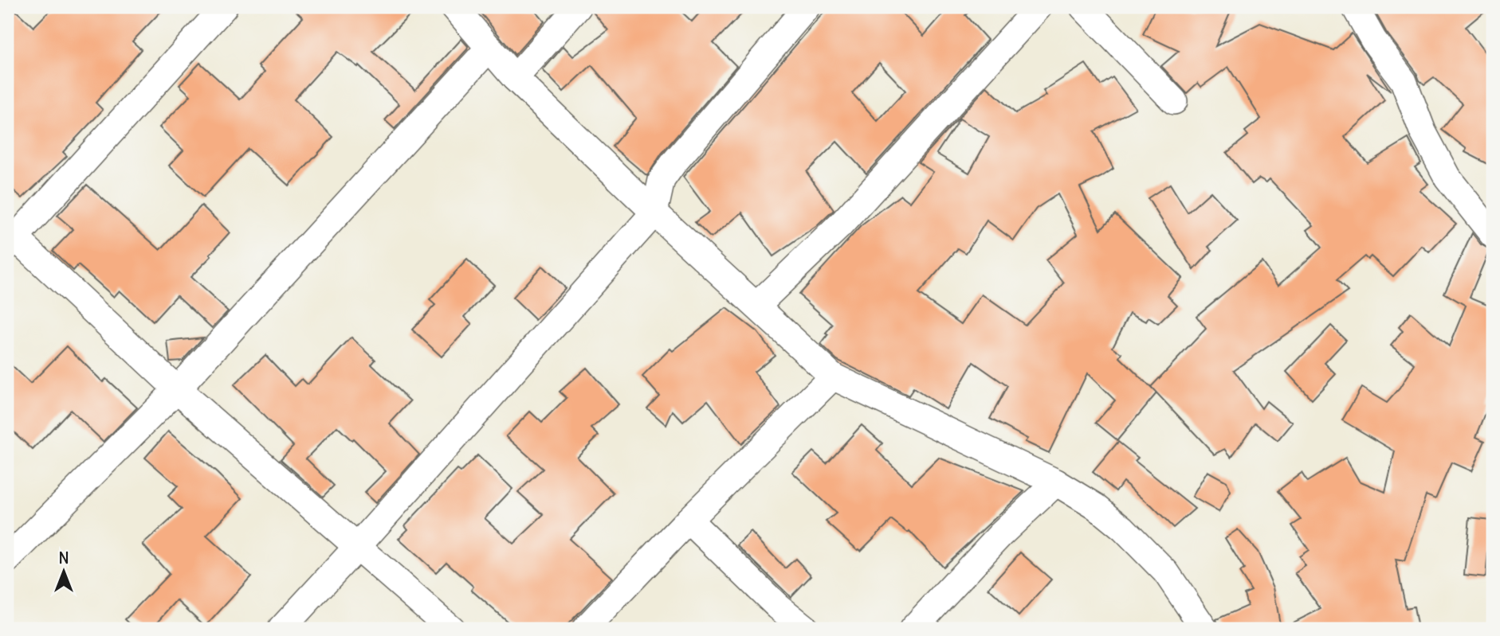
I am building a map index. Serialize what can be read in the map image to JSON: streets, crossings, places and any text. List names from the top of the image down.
{
  "north": "top"
}
